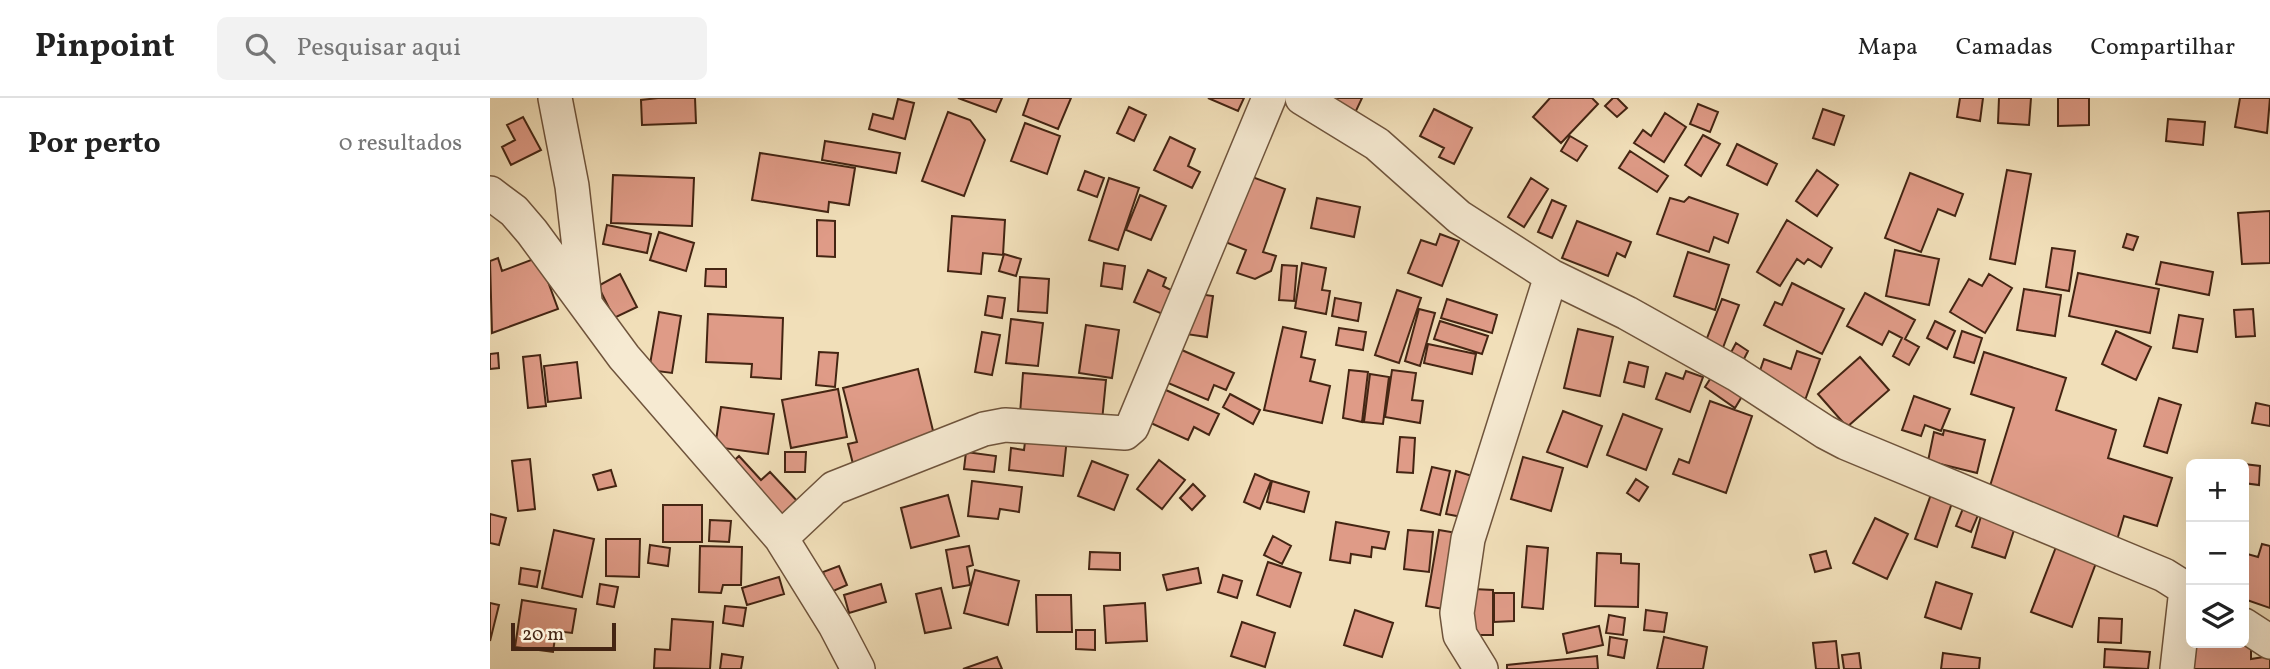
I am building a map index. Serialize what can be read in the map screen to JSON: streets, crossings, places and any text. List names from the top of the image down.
{
  "scale_bar": "20 m",
  "page": {
    "header": "Pinpoint",
    "search": "Pesquisar aqui",
    "nav": ["Mapa", "Camadas", "Compartilhar"],
    "heading": ["Por perto", "0 resultados"],
    "map_buttons": ["+", "−"],
    "scale": "20 m"
  }
}
